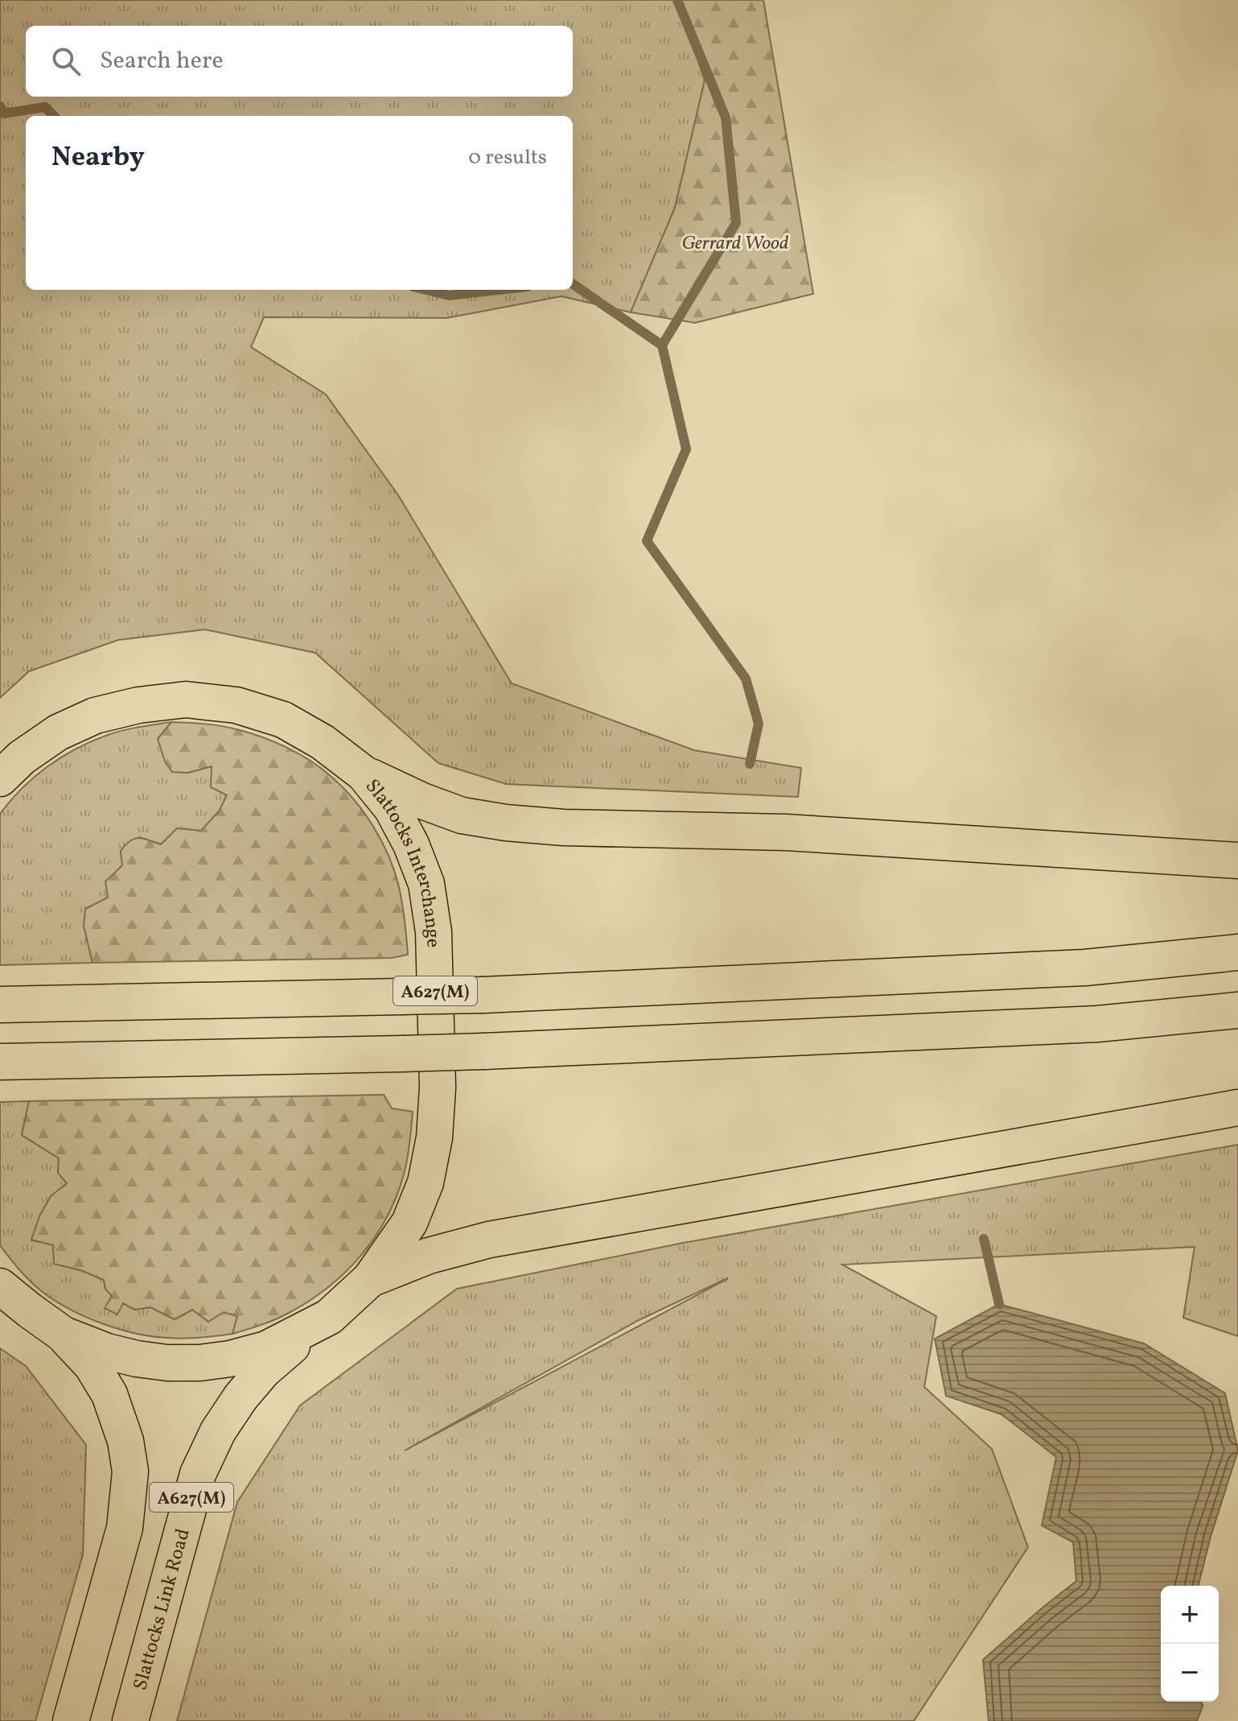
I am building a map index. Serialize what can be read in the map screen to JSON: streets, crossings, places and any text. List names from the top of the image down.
{
  "streets": {
    "highway": ["Slattocks Interchange", "A627(M)", "Slattocks Link Road"]
  },
  "crossings": [
    ["Slattocks Interchange", "A627(M)"],
    ["Slattocks Interchange", "Slattocks Link Road"]
  ],
  "parks": ["Gerrard Wood"],
  "page": {
    "search": "Search here",
    "heading": ["Nearby", "0 results"],
    "map_buttons": ["+", "−"]
  }
}
